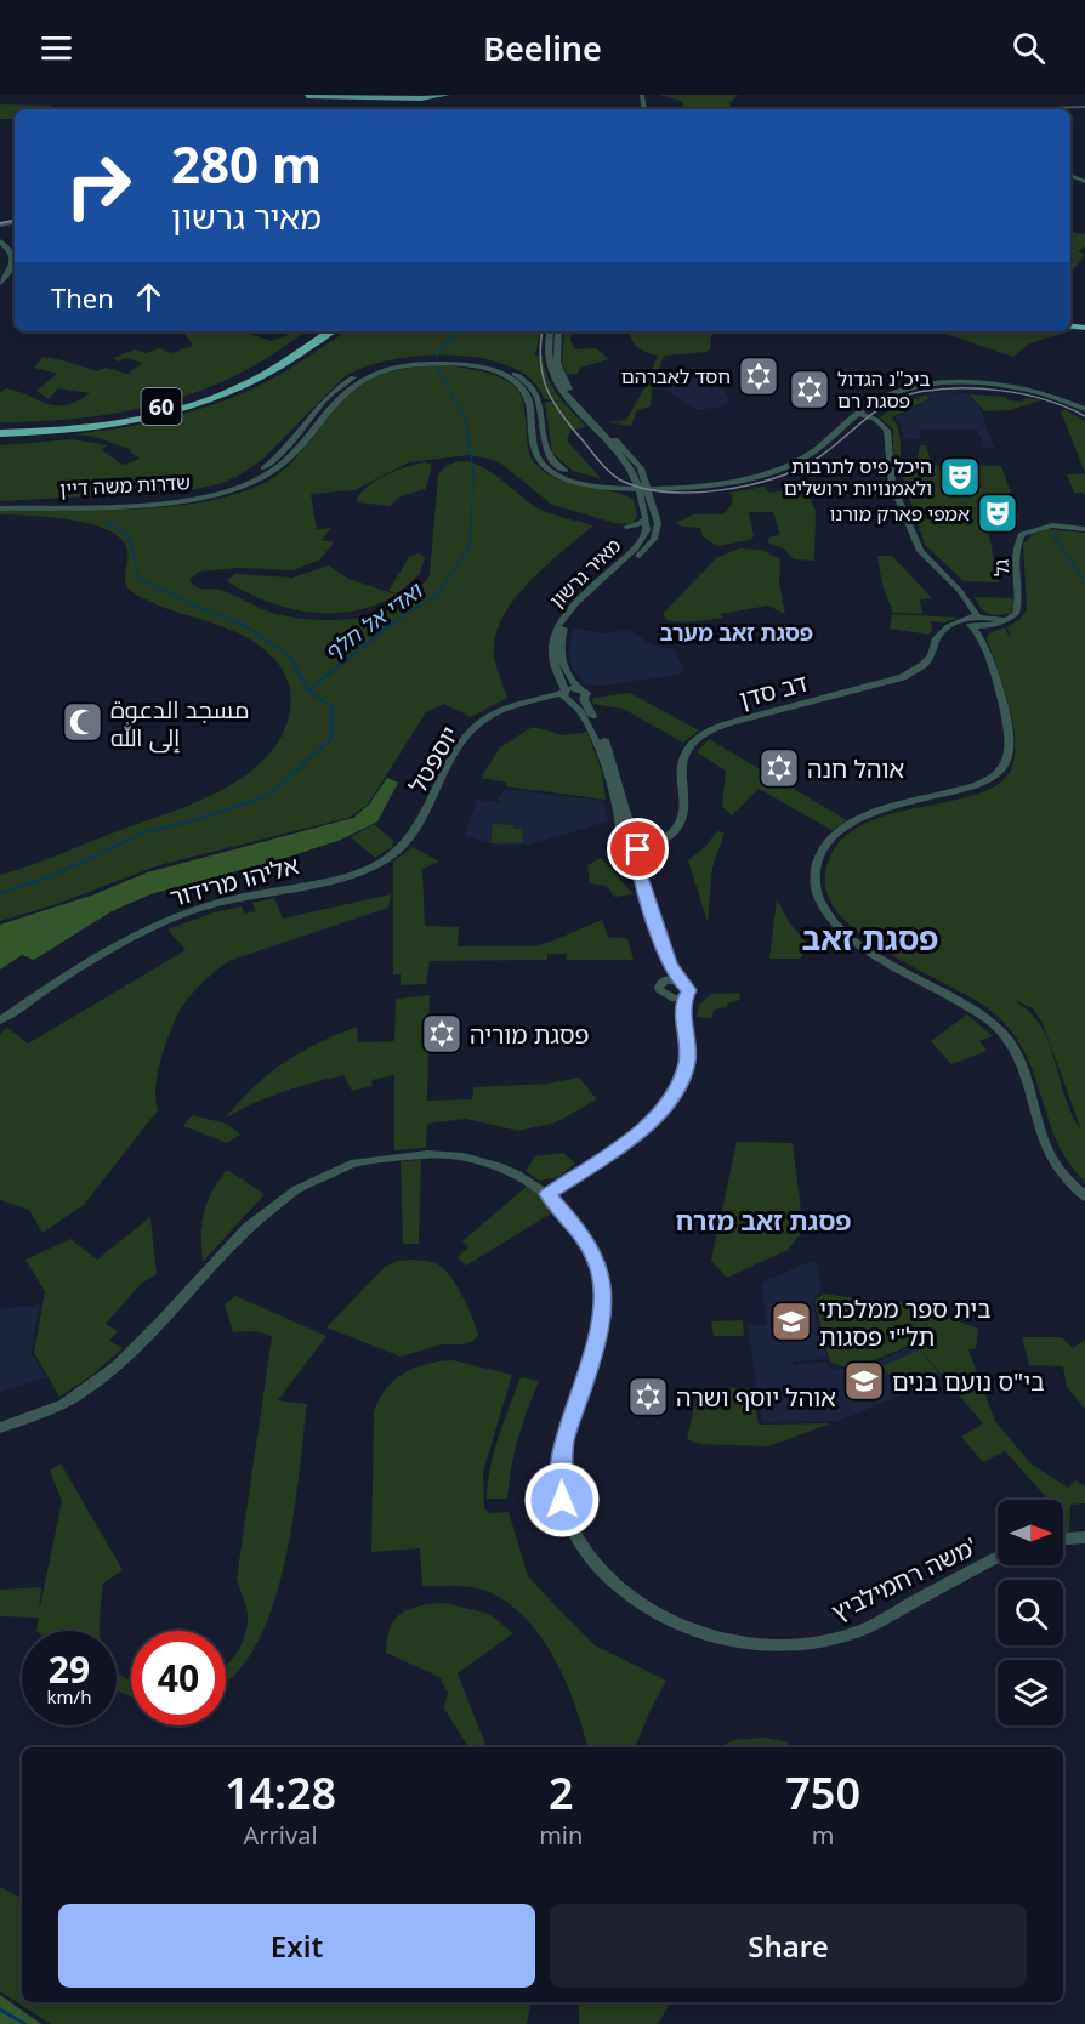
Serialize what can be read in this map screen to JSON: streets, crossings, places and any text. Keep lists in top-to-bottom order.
{
  "streets": {
    "highway": ["60"],
    "street": [
      "שדרות משה דיין",
      "גל",
      "מאיר גרשון",
      "דב סדן",
      "יוספטל",
      "אליהו מרידור",
      "משה רחמילביץ'"
    ]
  },
  "crossings": [
    ["גל", "דב סדן"],
    ["מאיר גרשון", "יוספטל"],
    ["יוספטל", "אליהו מרידור"]
  ],
  "districts": ["פסגת זאב מערב", "פסגת זאב", "פסגת זאב מזרח"],
  "water": ["ואדי אל חלף"],
  "places": {
    "synagogue": [
      "חסד לאברהם",
      "ביכ\"נ הגדול פסגת רם",
      "אוהל חנה",
      "פסגת מוריה",
      "אוהל יוסף ושרה"
    ],
    "theatre": ["היכל פיס לתרבות ולאמנויות ירושלים", "אמפי פארק מורנו"],
    "mosque": ["مسجد الدعوة إلى الله"],
    "school or university": ["בית ספר ממלכתי תל\"י פסגות", "בי\"ס נועם בנים"]
  },
  "north": "right",
  "page": {
    "header": "Beeline",
    "turn": ["280 m", "מאיר גרשון"],
    "then": "Then",
    "speed": "29 km/h",
    "limit": "40",
    "eta": [
      "14:28",
      "Arrival",
      "2",
      "min",
      "750",
      "m"
    ],
    "buttons": ["Exit", "Share"]
  }
}
